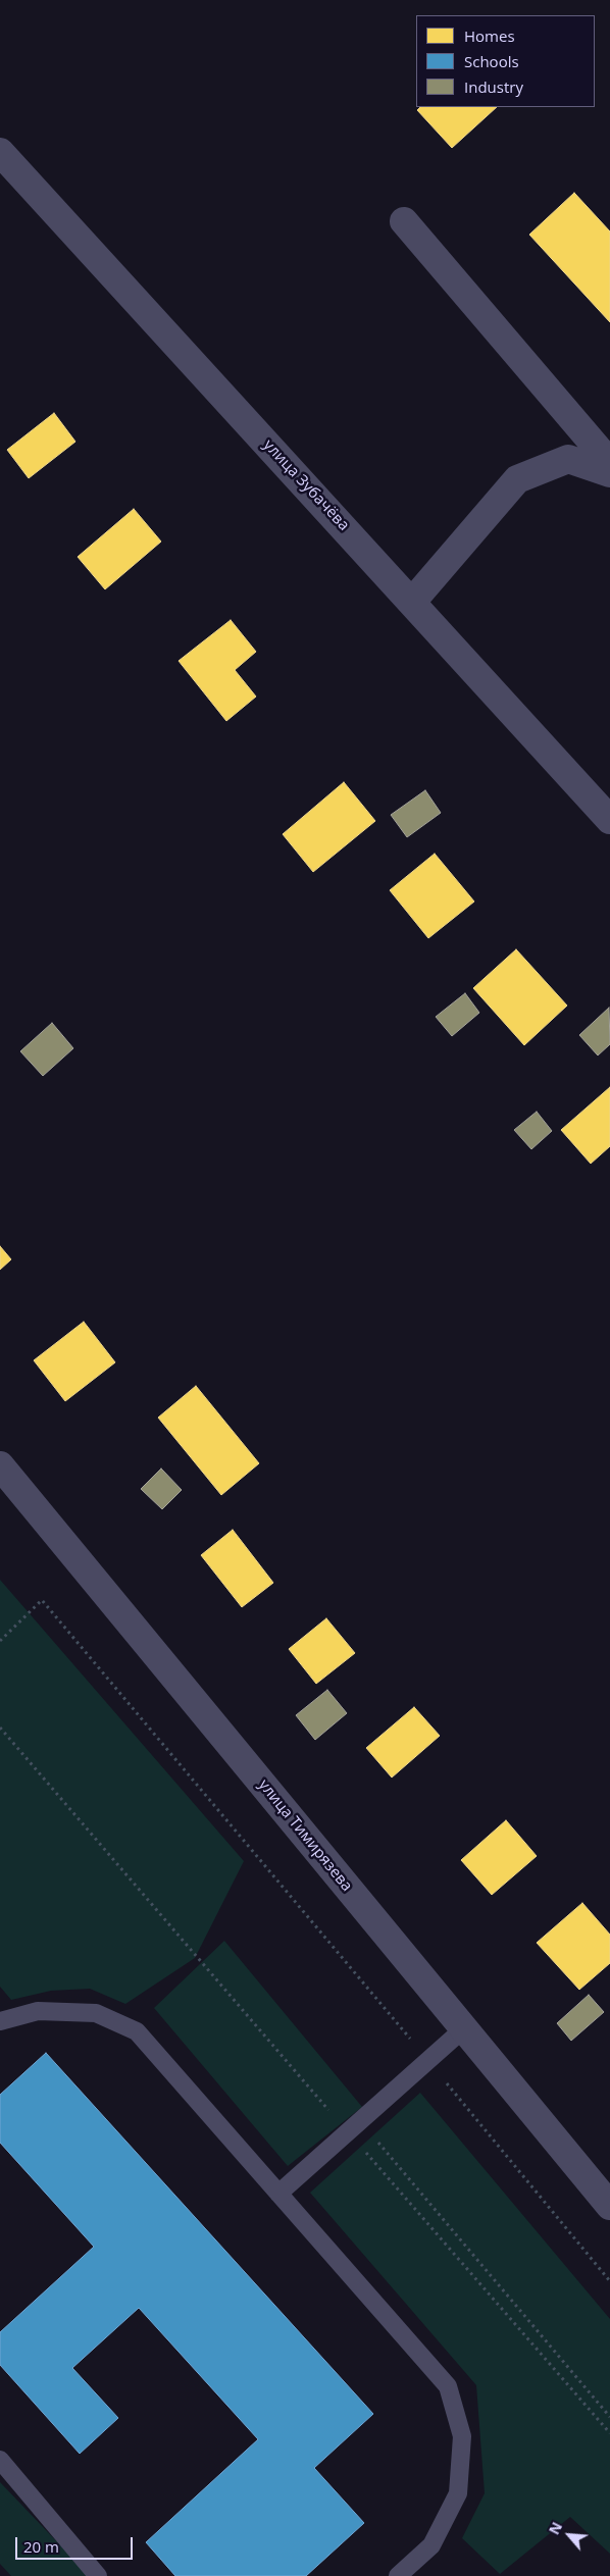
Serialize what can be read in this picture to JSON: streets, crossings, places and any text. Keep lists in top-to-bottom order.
{
  "streets": {
    "street": ["улица Зубачёва", "улица Тимирязева"]
  },
  "legend": ["Homes", "Schools", "Industry"],
  "scale_bar": "20 m",
  "north": "top left"
}
